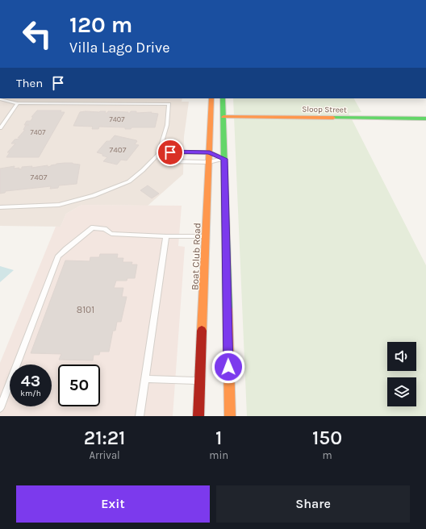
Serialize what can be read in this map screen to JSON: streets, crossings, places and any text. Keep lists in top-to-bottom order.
{
  "streets": {
    "main road": ["Sloop Street", "Boat Club Road"]
  },
  "house_numbers": [
    "7407",
    "7407",
    "7407",
    "7407",
    "8101"
  ],
  "page": {
    "turn": ["120 m", "Villa Lago Drive"],
    "then": "Then",
    "speed": "43 km/h",
    "limit": "50",
    "eta": [
      "21:21",
      "Arrival",
      "1",
      "min",
      "150",
      "m"
    ],
    "buttons": ["Exit", "Share"]
  }
}
